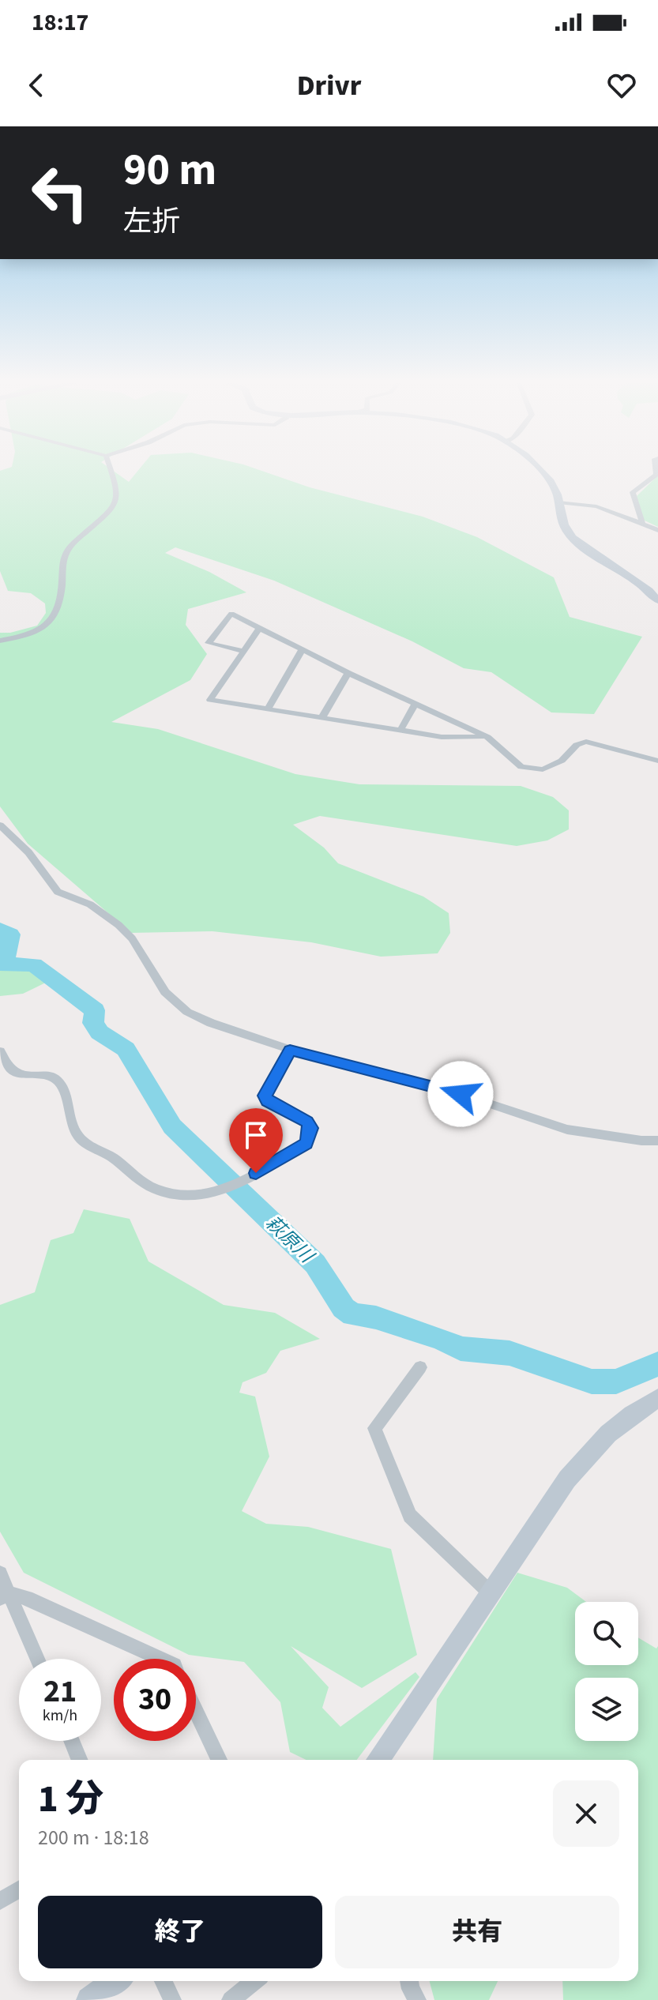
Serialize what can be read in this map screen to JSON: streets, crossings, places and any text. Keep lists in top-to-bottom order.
{
  "water": ["萩原川"],
  "page": {
    "status": "18:17",
    "header": "Drivr",
    "turn": ["90 m", "左折"],
    "speed": "21 km/h",
    "limit": "30",
    "heading": ["1 分", "200 m · 18:18"],
    "buttons": ["終了", "共有"]
  }
}
